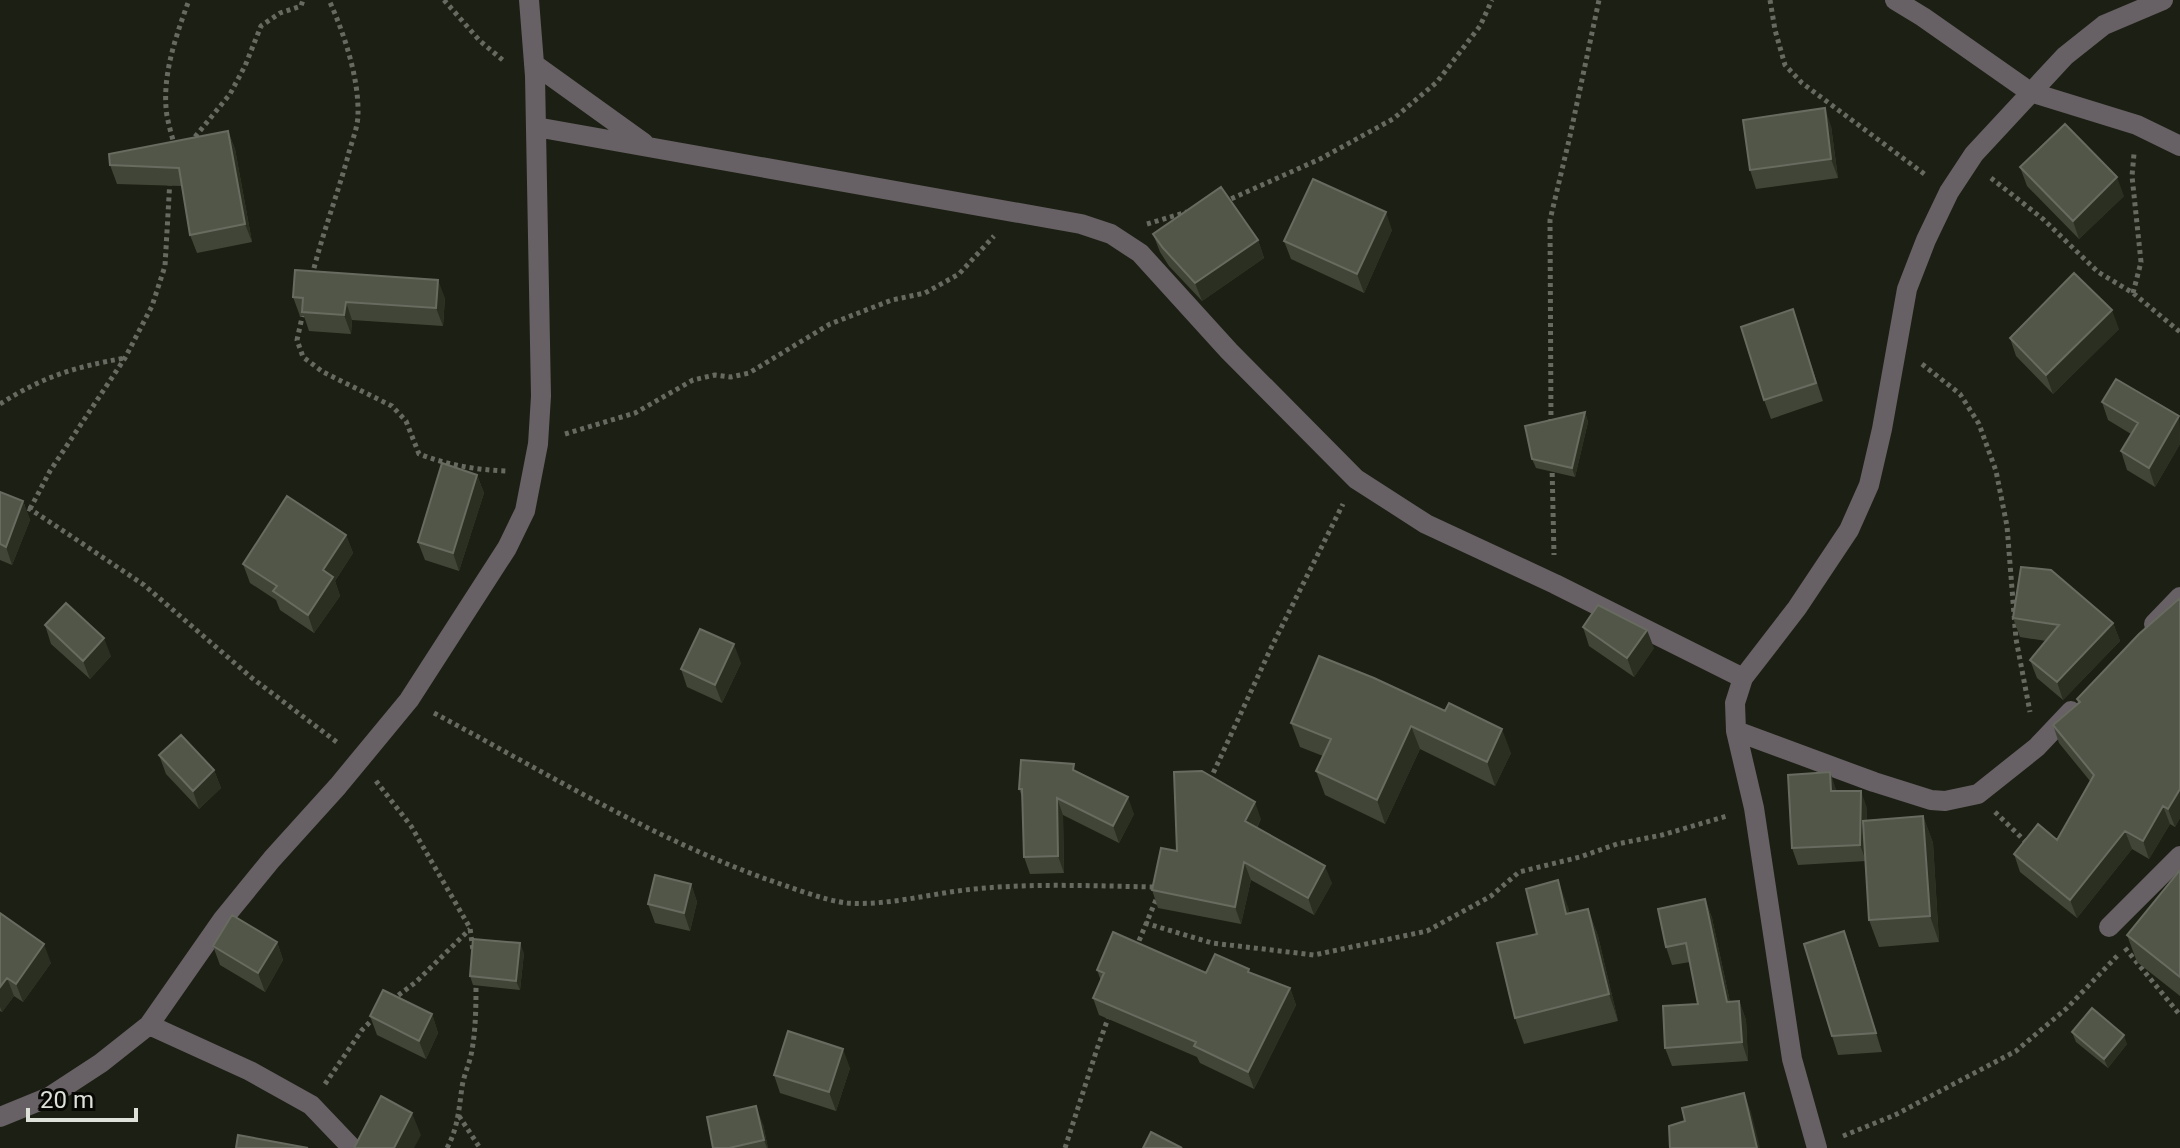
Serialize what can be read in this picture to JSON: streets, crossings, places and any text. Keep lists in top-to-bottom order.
{
  "scale_bar": "20 m"
}
